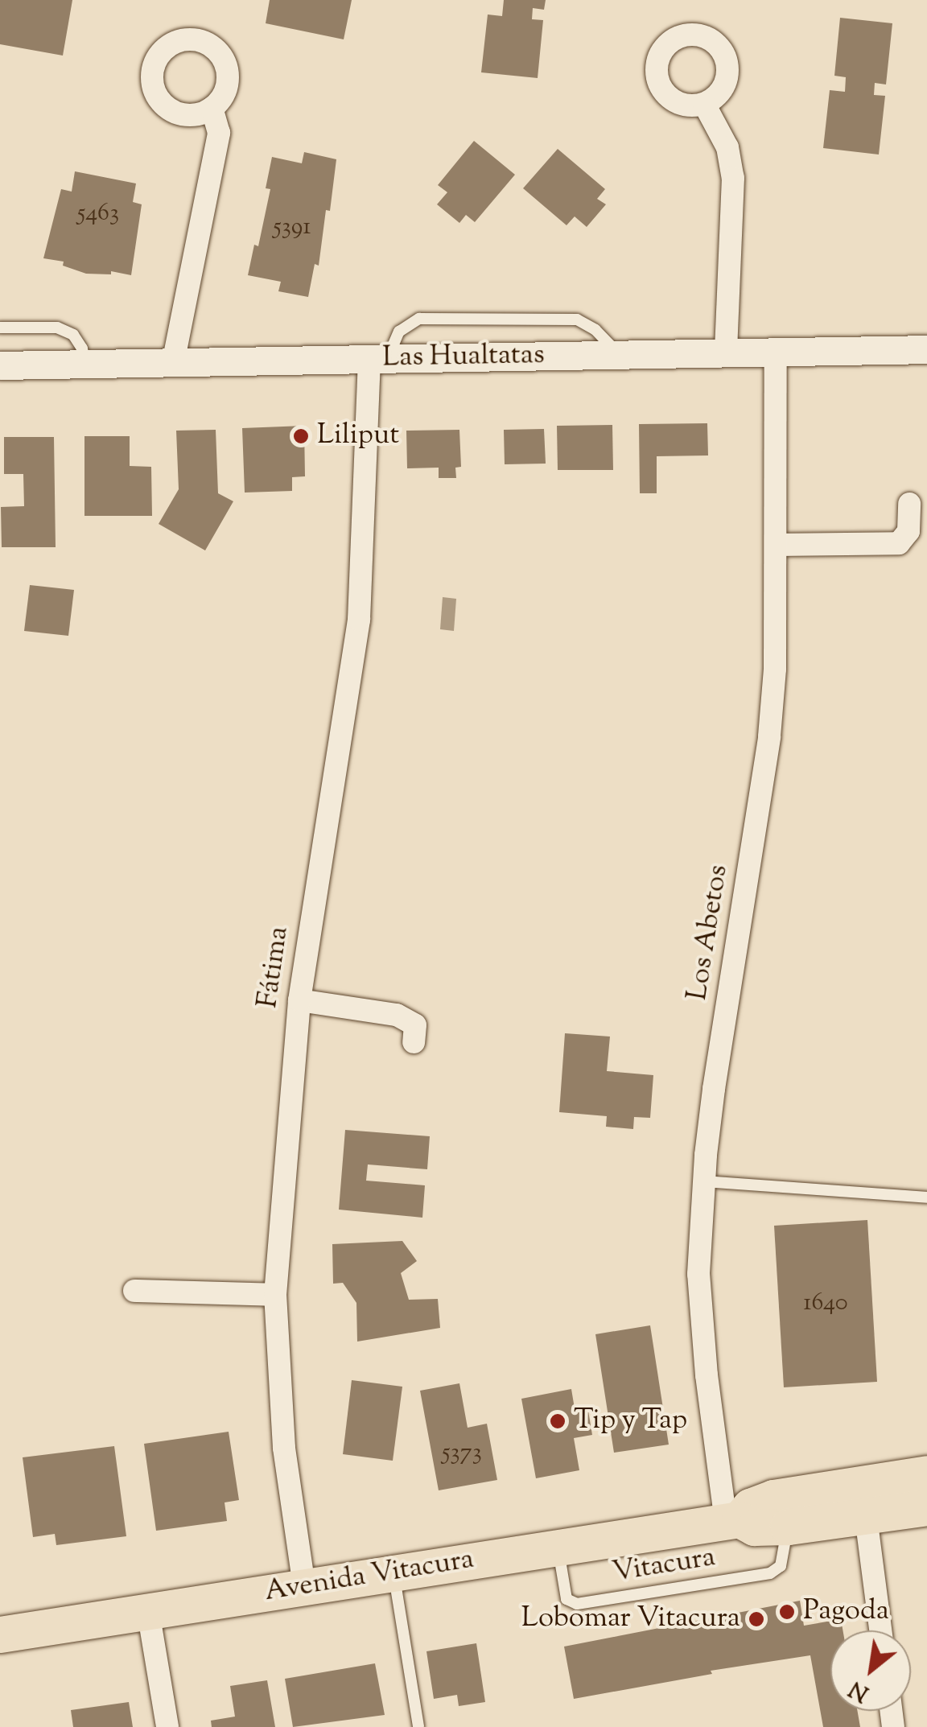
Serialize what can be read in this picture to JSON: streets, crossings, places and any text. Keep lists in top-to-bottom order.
{
  "streets": {
    "main road": ["Avenida Vitacura"],
    "street": ["Las Hualtatas", "Los Abetos", "Fátima"],
    "lane": ["Vitacura"]
  },
  "crossings": [
    ["Las Hualtatas", "Los Abetos"],
    ["Las Hualtatas", "Fátima"],
    ["Los Abetos", "Avenida Vitacura"],
    ["Fátima", "Avenida Vitacura"],
    ["Vitacura", "Avenida Vitacura"]
  ],
  "places": [
    "Liliput",
    "Tip y Tap",
    "Pagoda",
    "Lobomar Vitacura"
  ],
  "house_numbers": [
    "5463",
    "5391",
    "1640",
    "5373"
  ],
  "north": "bottom left"
}
